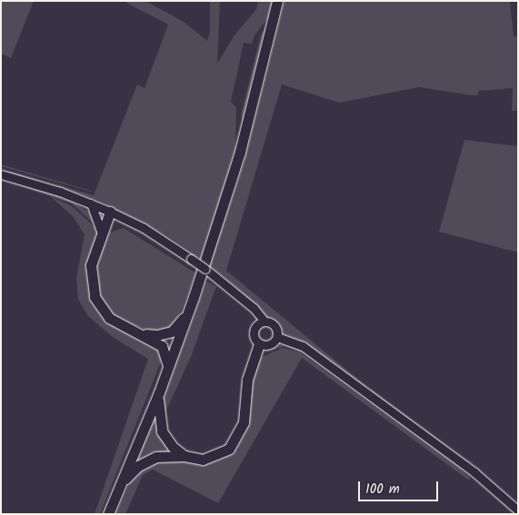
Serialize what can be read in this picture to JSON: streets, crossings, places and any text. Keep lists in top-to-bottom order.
{
  "scale_bar": "100 m"
}
